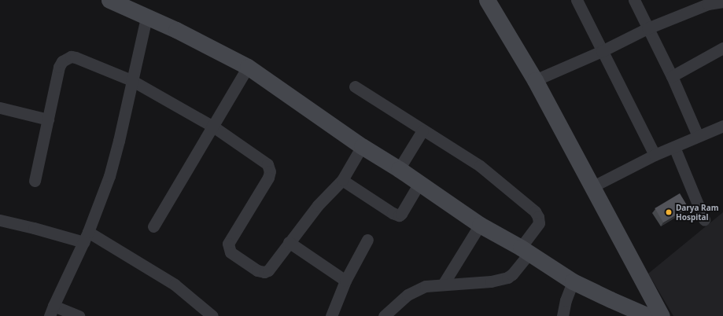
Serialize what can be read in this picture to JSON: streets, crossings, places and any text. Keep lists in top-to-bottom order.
{
  "places": ["Darya Ram Hospital"]
}
